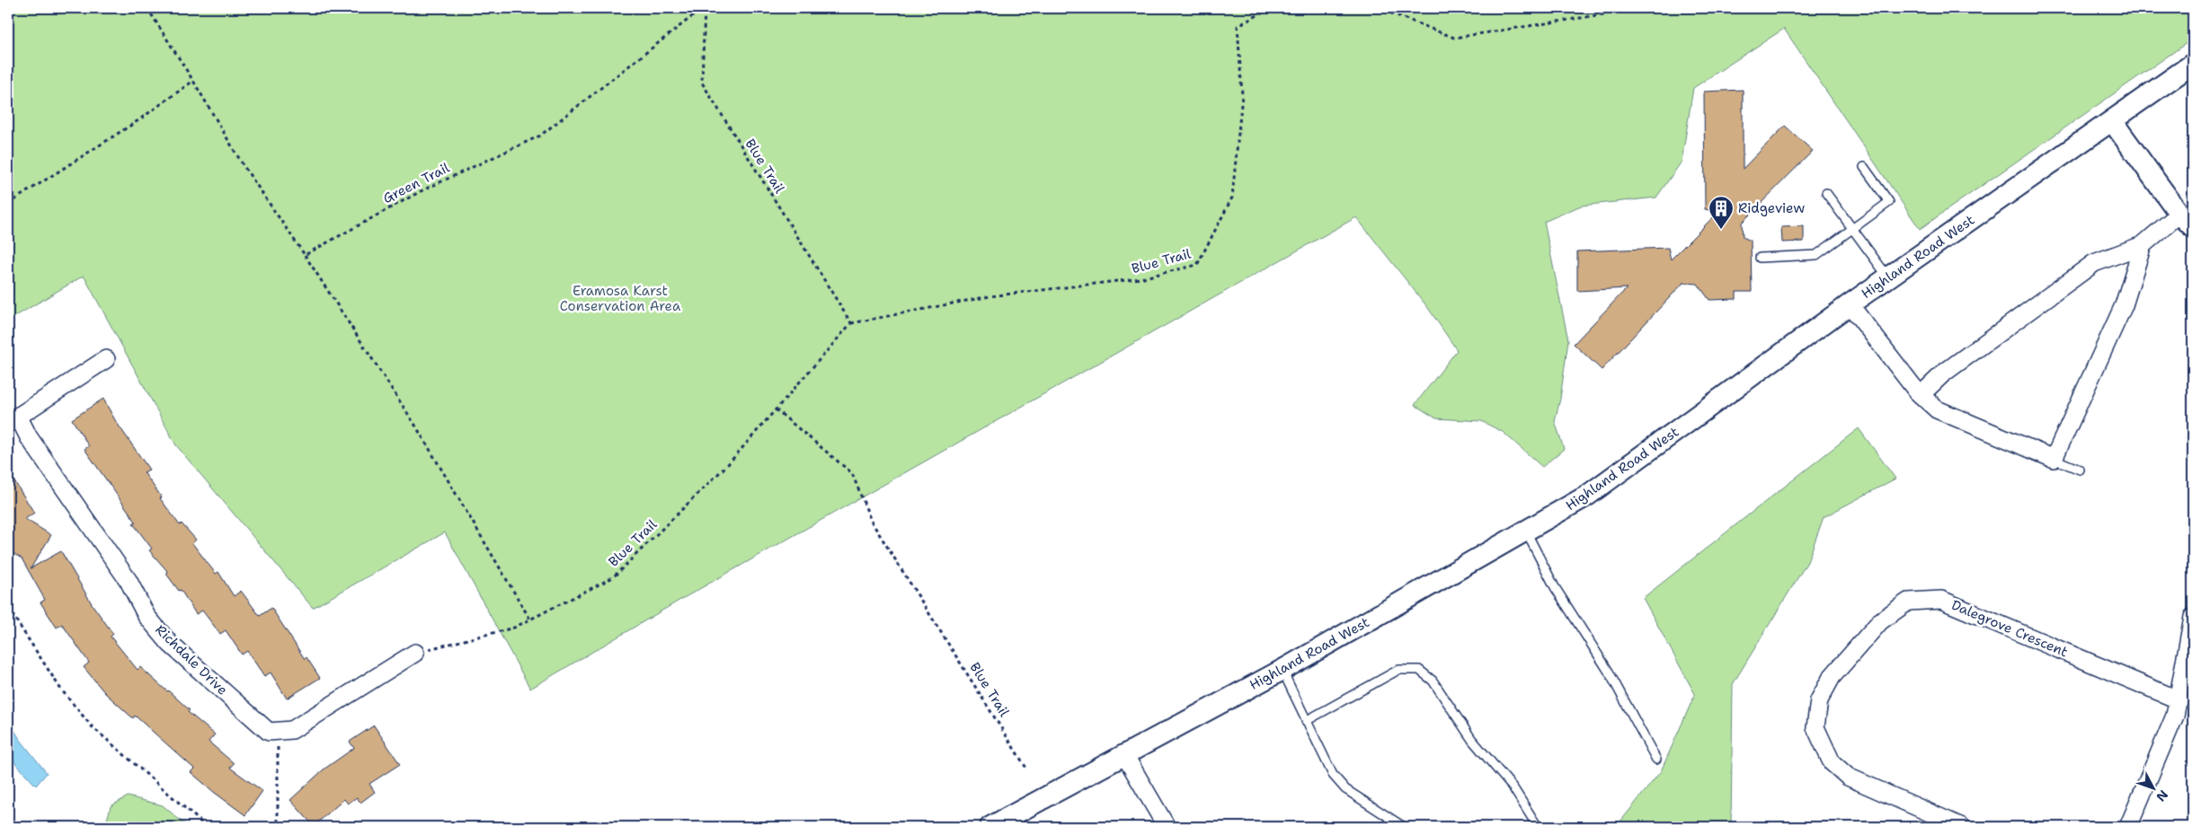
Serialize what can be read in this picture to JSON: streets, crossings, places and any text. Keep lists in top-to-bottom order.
{
  "streets": {
    "street": ["Highland Road West", "Dalegrove Crescent", "Richdale Drive"],
    "path": ["Blue Trail", "Green Trail"]
  },
  "crossings": [
    ["Blue Trail", "Green Trail"]
  ],
  "parks": ["Eramosa Karst Conservation Area"],
  "places": {
    "building": ["Ridgeview"]
  },
  "north": "bottom right"
}
